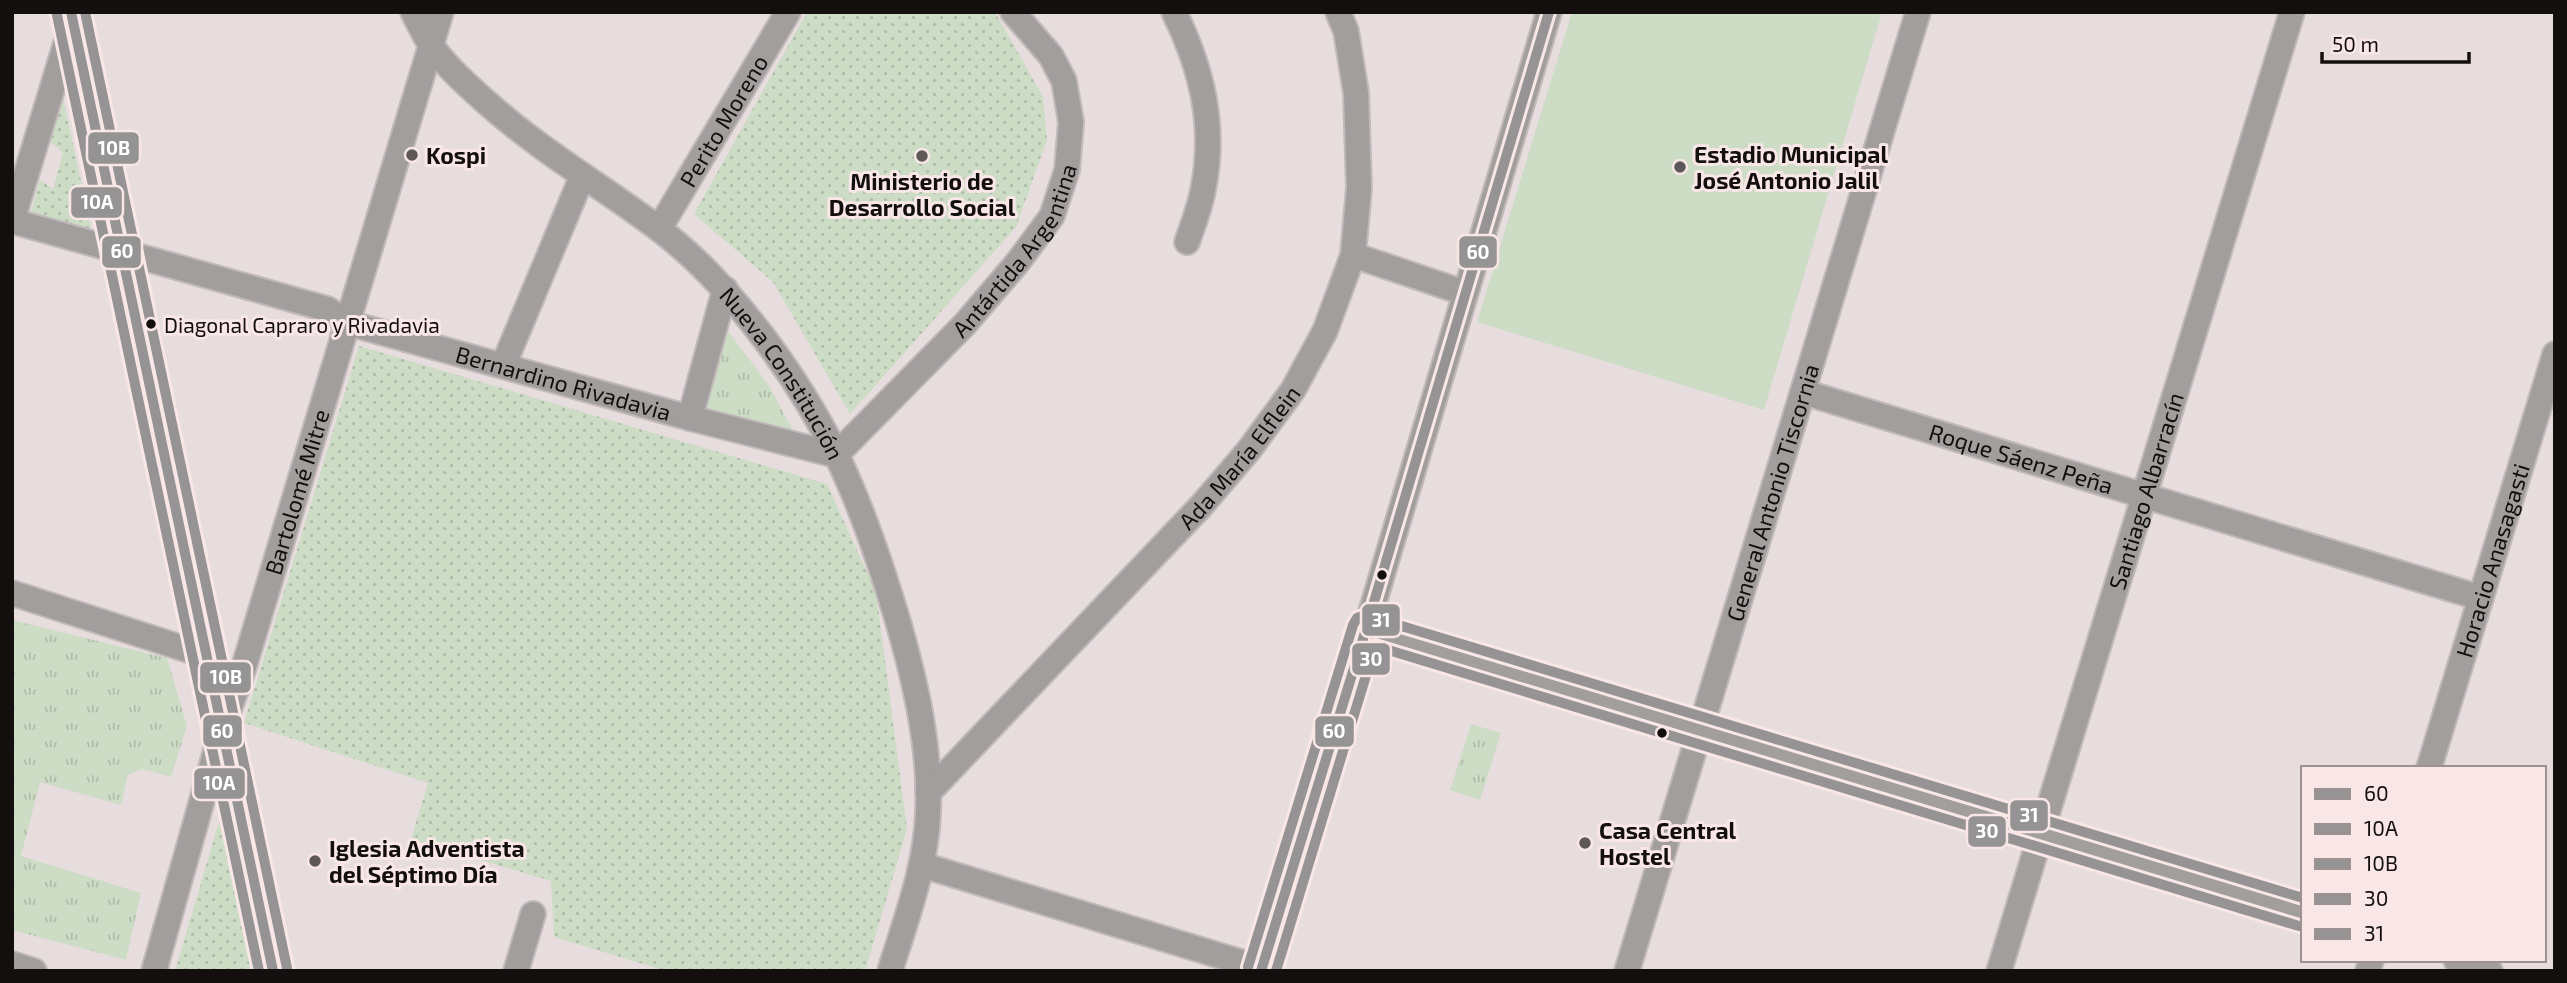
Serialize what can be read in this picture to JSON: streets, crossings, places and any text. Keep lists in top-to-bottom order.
{
  "streets": {
    "street": [
      "Perito Moreno",
      "Antártida Argentina",
      "Nueva Constitución",
      "Bernardino Rivadavia",
      "Ada María Elflein",
      "Roque Sáenz Peña",
      "Bartolomé Mitre",
      "Santiago Albarracín",
      "General Antonio Tiscornia",
      "Horacio Anasagasti"
    ]
  },
  "crossings": [
    ["Perito Moreno", "Nueva Constitución"],
    ["Antártida Argentina", "Nueva Constitución"],
    ["Antártida Argentina", "Bernardino Rivadavia"],
    ["Nueva Constitución", "Bernardino Rivadavia"],
    ["Nueva Constitución", "Ada María Elflein"],
    ["Nueva Constitución", "Bartolomé Mitre"],
    ["Bernardino Rivadavia", "Bartolomé Mitre"],
    ["Roque Sáenz Peña", "Santiago Albarracín"],
    ["Roque Sáenz Peña", "General Antonio Tiscornia"],
    ["Roque Sáenz Peña", "Horacio Anasagasti"]
  ],
  "places": [
    "Kospi",
    "Ministerio de Desarrollo Social",
    "Estadio Municipal José Antonio Jalil",
    "Diagonal Capraro y Rivadavia",
    "Casa Central Hostel",
    "Iglesia Adventista del Séptimo Día"
  ],
  "lines": [
    "transit line 60",
    "transit line 10B",
    "transit line 10A",
    "transit line 31",
    "transit line 30"
  ],
  "legend": [
    "60",
    "10A",
    "10B",
    "30",
    "31"
  ],
  "scale_bar": "50 m"
}
